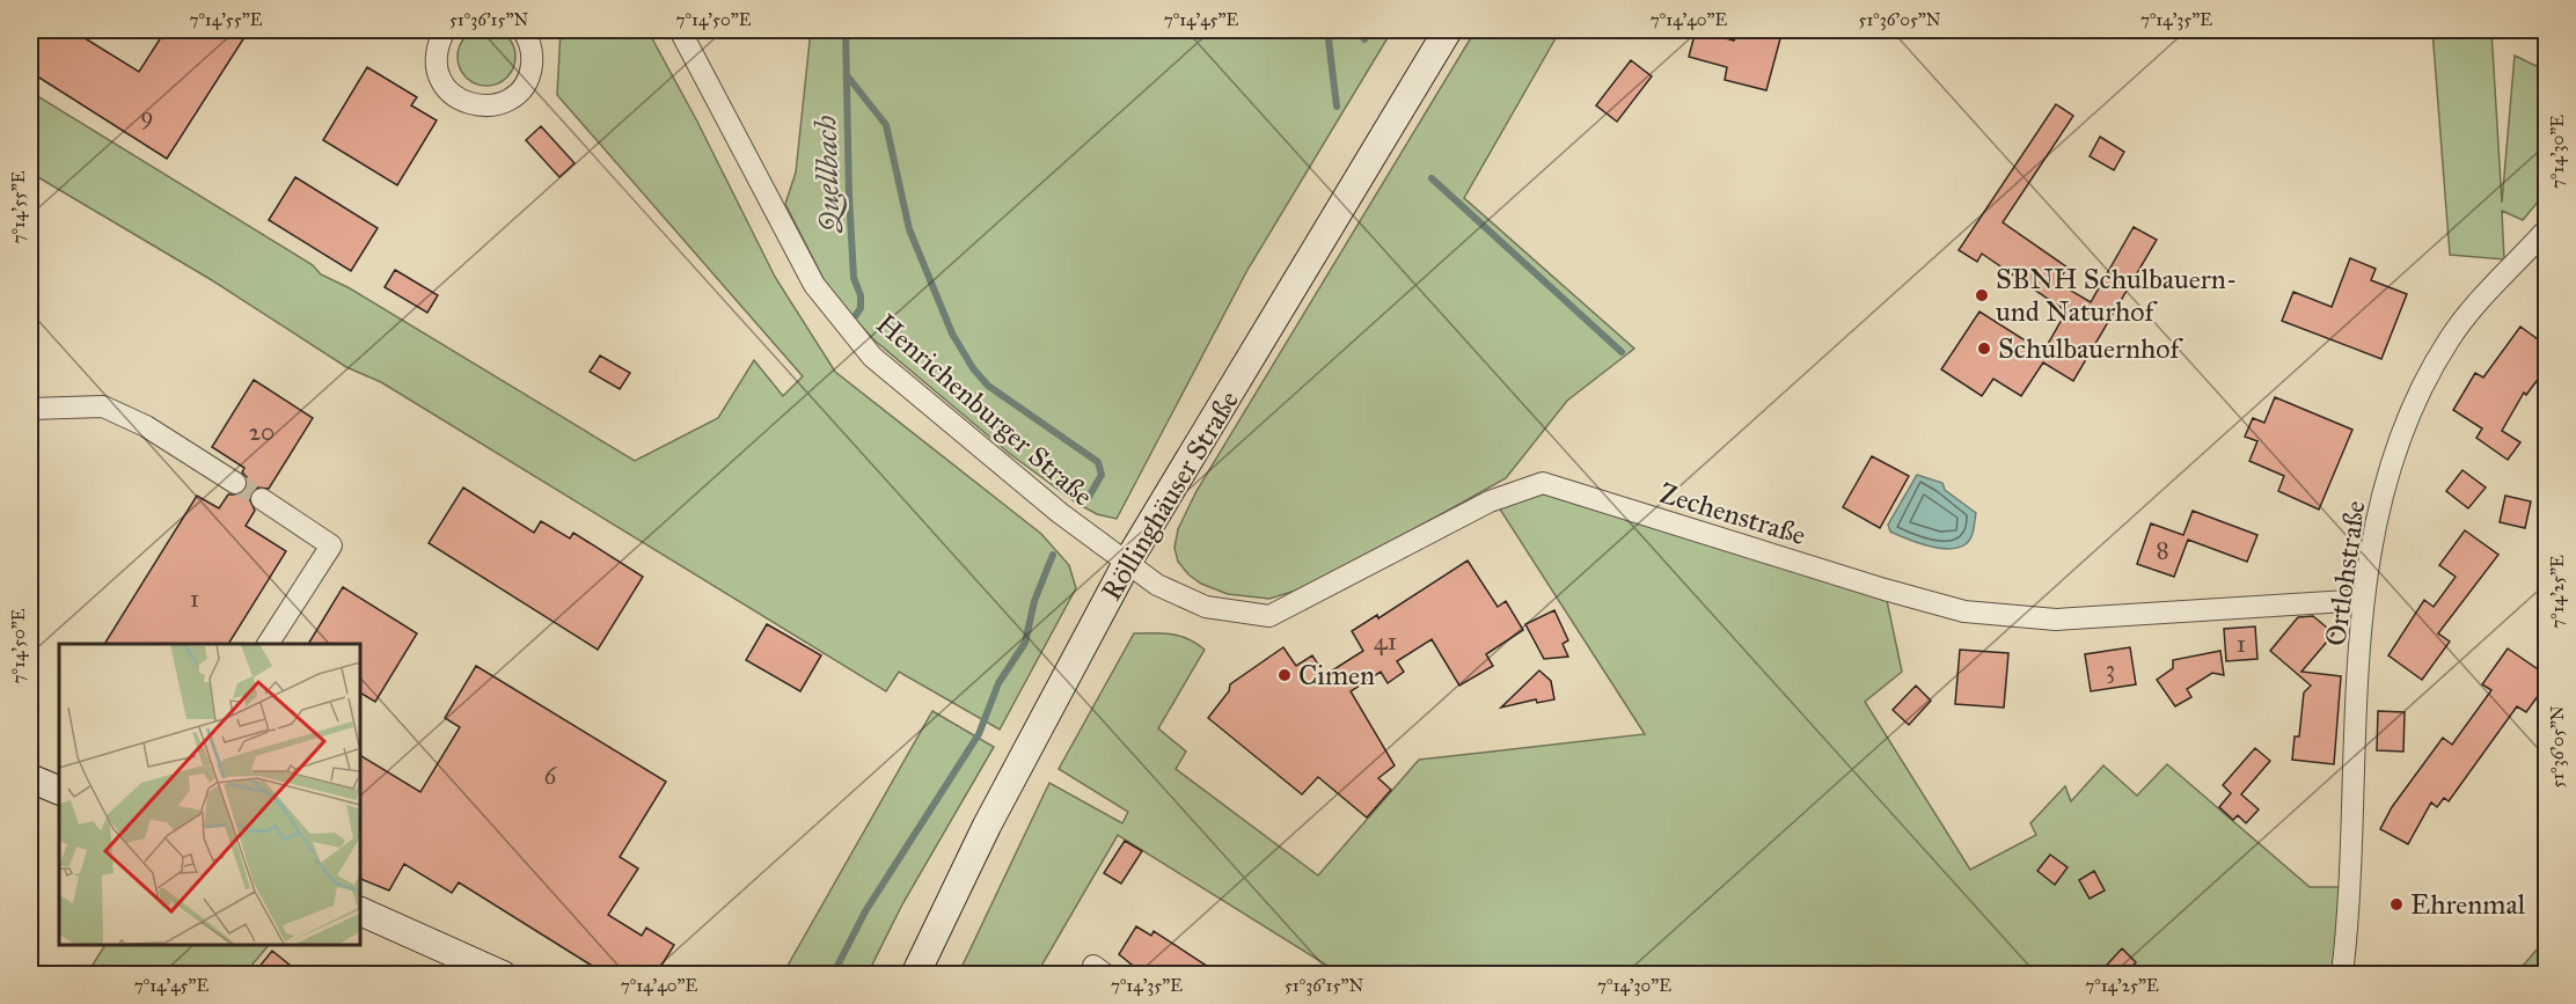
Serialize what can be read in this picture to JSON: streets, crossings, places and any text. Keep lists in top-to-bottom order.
{
  "streets": {
    "main road": ["Röllinghäuser Straße"],
    "street": ["Henrichenburger Straße", "Zechenstraße", "Ortlohstraße"]
  },
  "crossings": [
    ["Henrichenburger Straße", "Röllinghäuser Straße"],
    ["Henrichenburger Straße", "Zechenstraße"],
    ["Röllinghäuser Straße", "Zechenstraße"],
    ["Zechenstraße", "Ortlohstraße"]
  ],
  "water": ["Quellbach"],
  "places": [
    "SBNH Schulbauern- und Naturhof",
    "Schulbauernhof",
    "Cimen",
    "Ehrenmal"
  ],
  "house_numbers": [
    "9",
    "20",
    "8",
    "1",
    "41",
    "1",
    "3",
    "6"
  ],
  "coordinates": [
    "7°14'55\"E",
    "51°36'15\"N",
    "7°14'50\"E",
    "7°14'45\"E",
    "7°14'40\"E",
    "51°36'05\"N",
    "7°14'35\"E",
    "7°14'30\"E",
    "7°14'25\"E"
  ]
}
